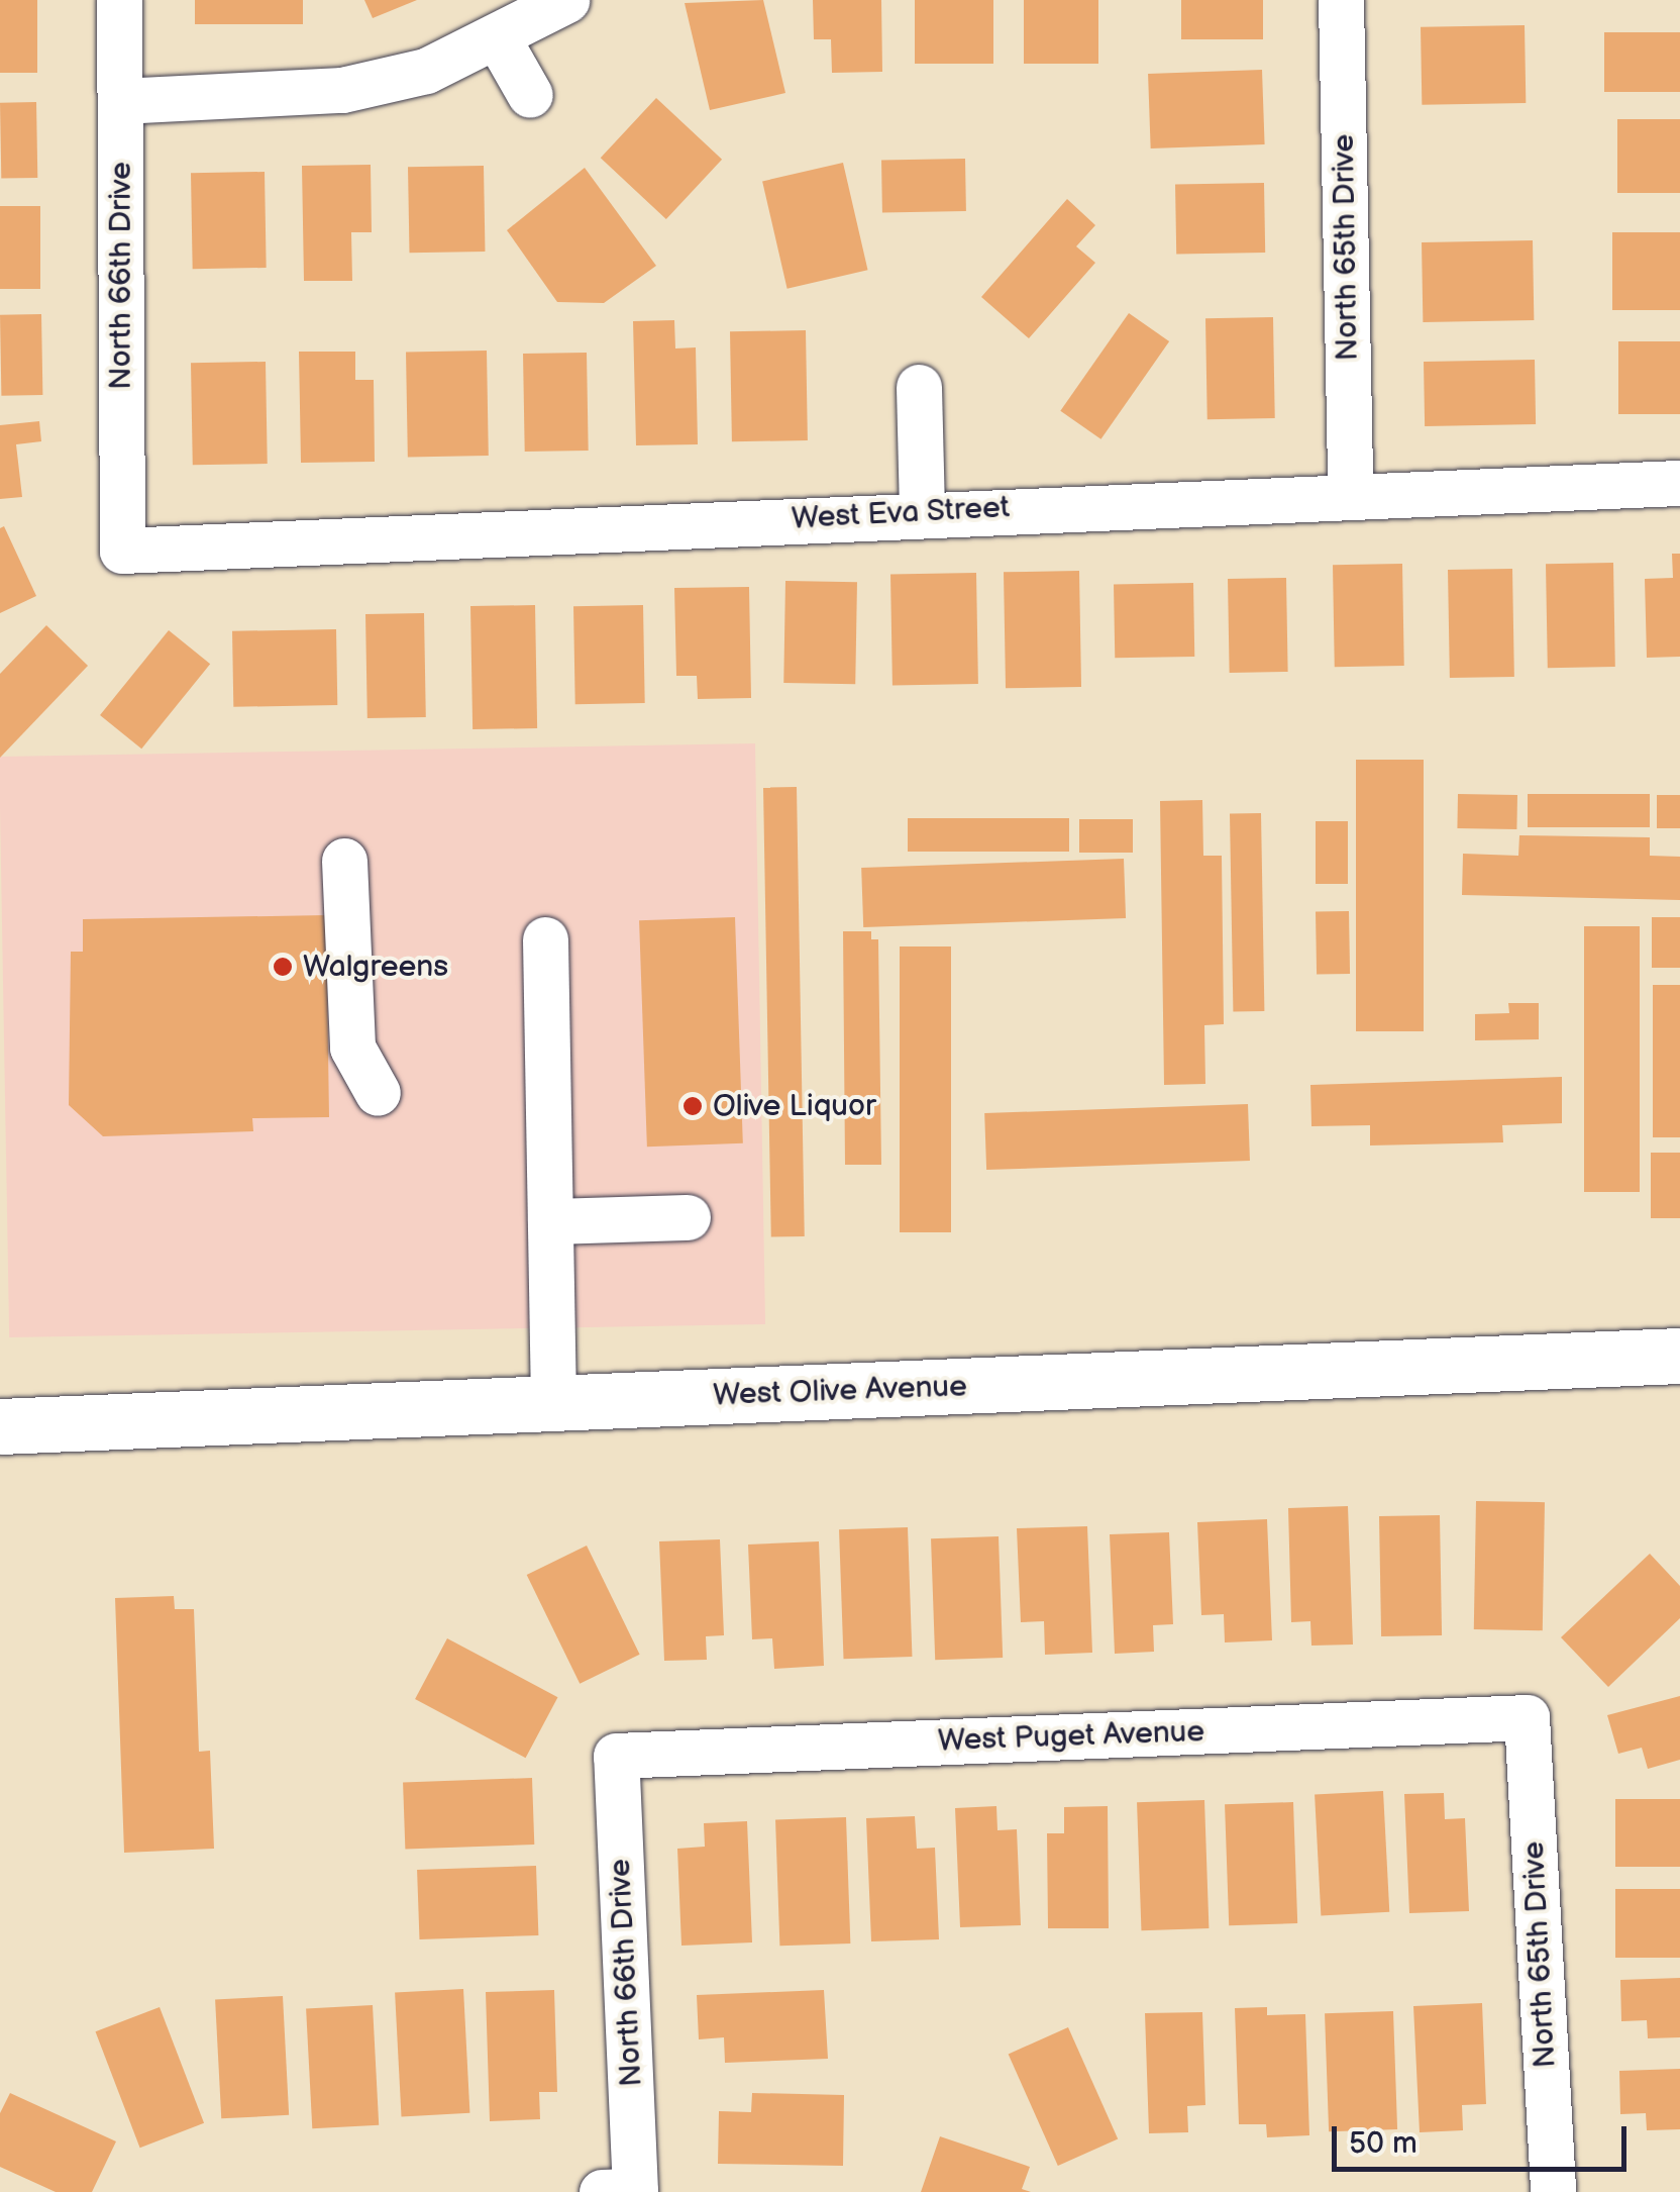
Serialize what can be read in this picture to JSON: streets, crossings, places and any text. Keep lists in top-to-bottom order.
{
  "streets": {
    "main road": ["West Olive Avenue"],
    "street": [
      "North 65th Drive",
      "North 66th Drive",
      "West Eva Street",
      "West Puget Avenue"
    ]
  },
  "crossings": [
    ["North 65th Drive", "West Eva Street"],
    ["North 65th Drive", "West Puget Avenue"],
    ["North 66th Drive", "West Eva Street"],
    ["North 66th Drive", "West Puget Avenue"]
  ],
  "places": ["Walgreens", "Olive Liquor"],
  "scale_bar": "50 m"
}
